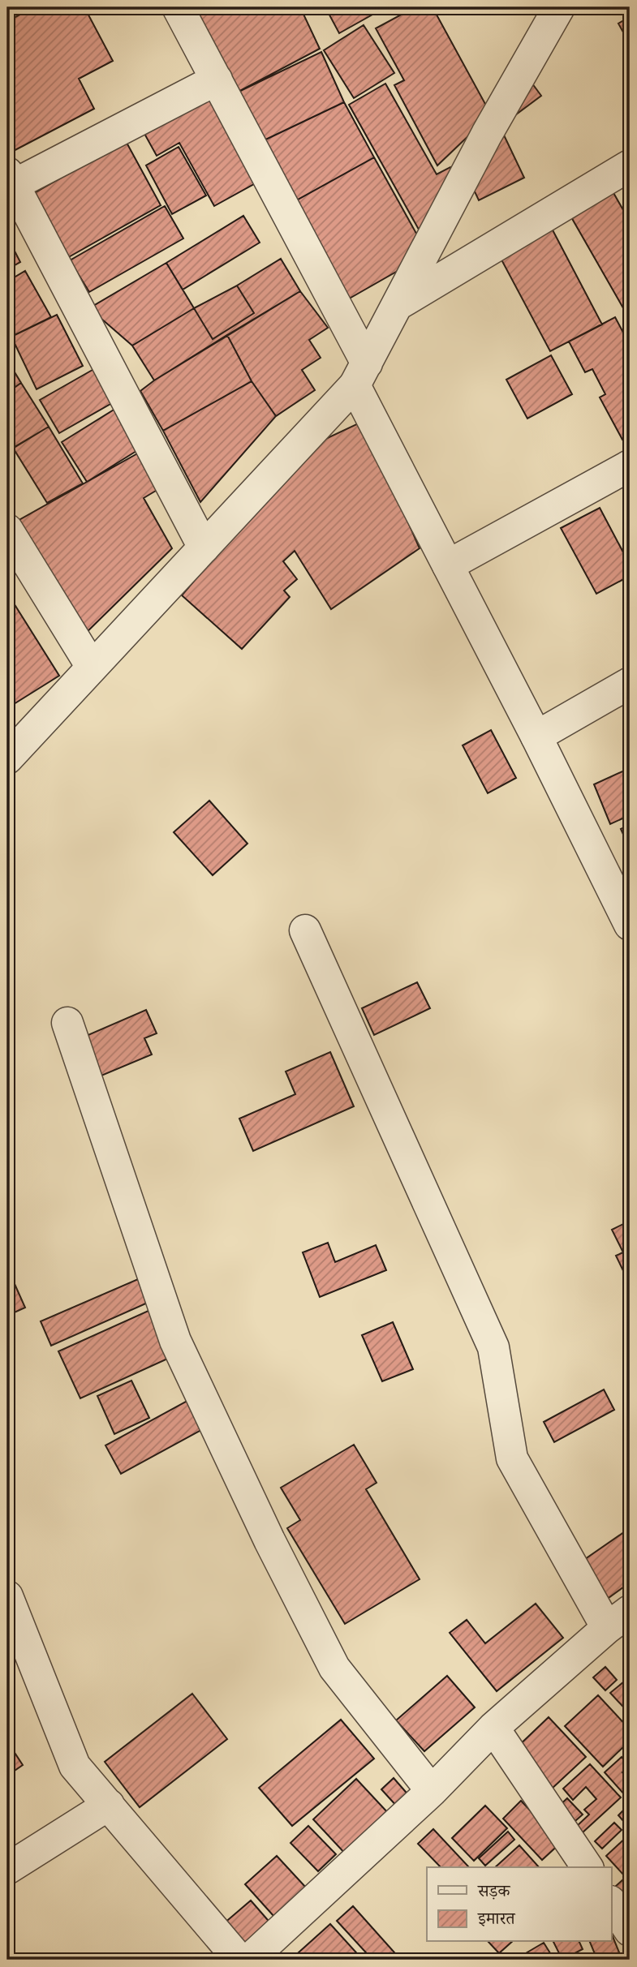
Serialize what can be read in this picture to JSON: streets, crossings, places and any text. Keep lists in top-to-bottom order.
{
  "legend": ["सड़क", "इमारत"]
}
